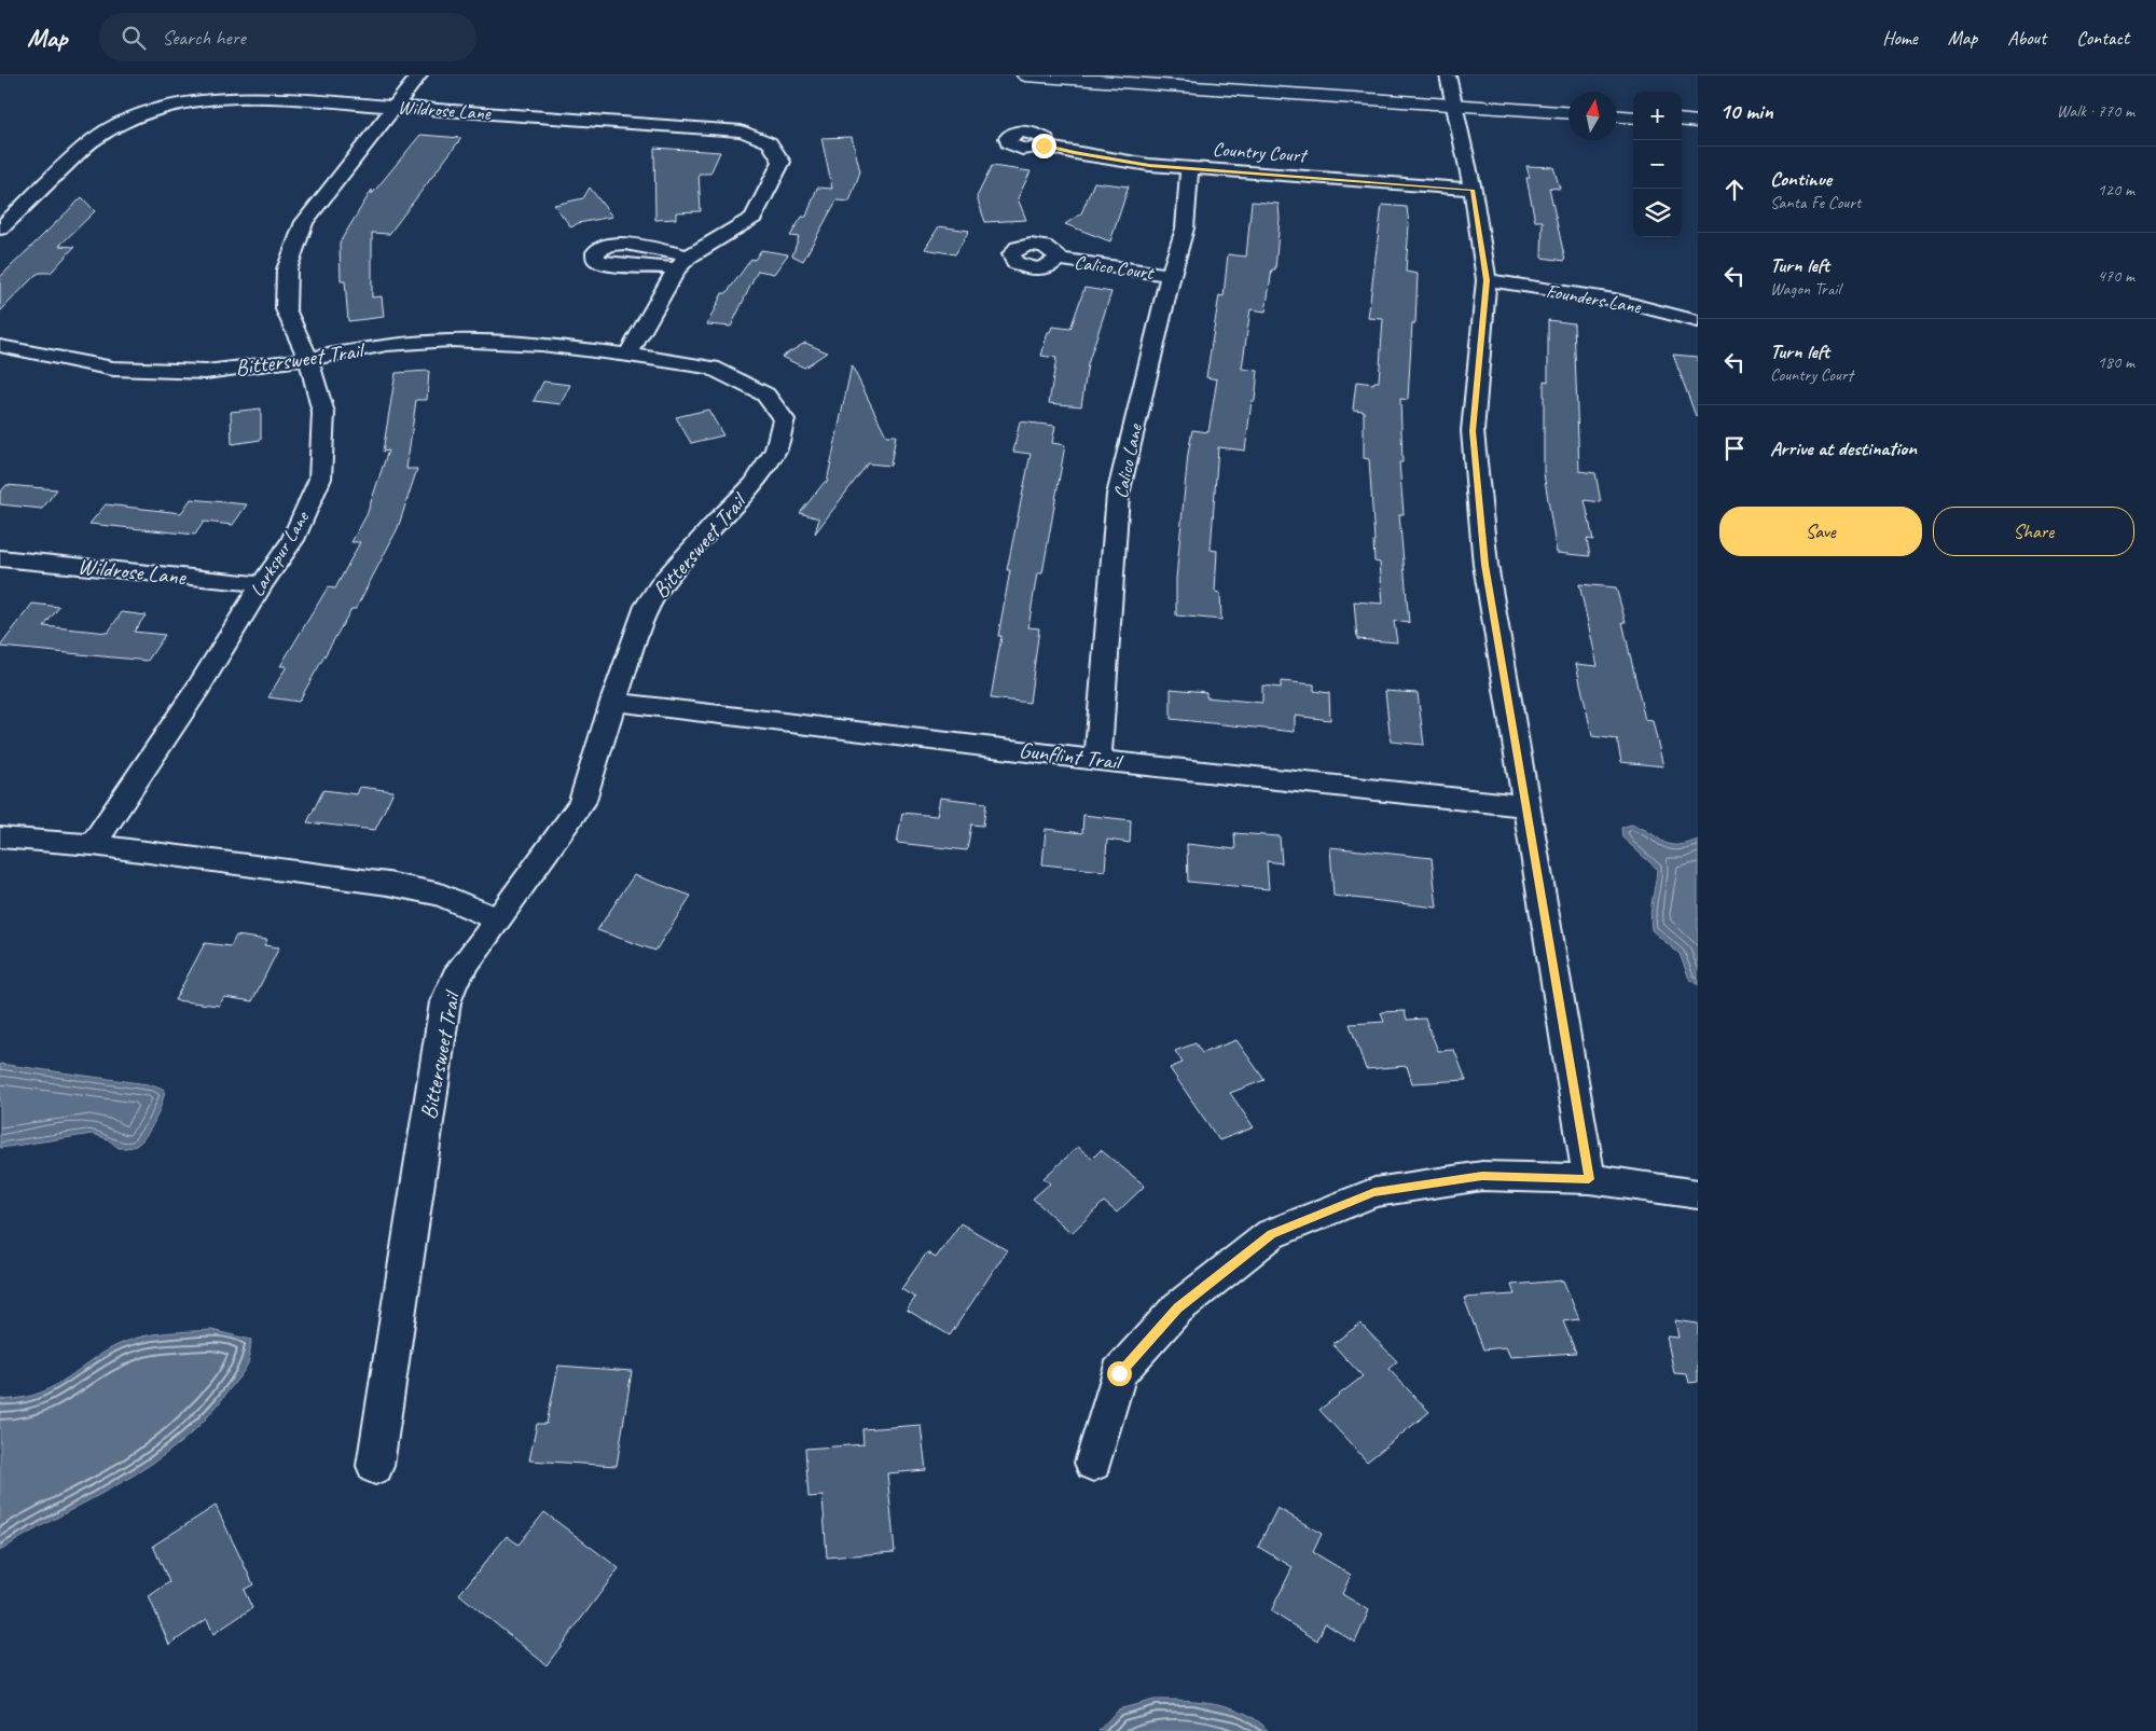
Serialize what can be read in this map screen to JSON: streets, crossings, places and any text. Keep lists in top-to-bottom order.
{
  "streets": {
    "street": [
      "Wildrose Lane",
      "Country Court",
      "Calico Court",
      "Founders Lane",
      "Bittersweet Trail",
      "Calico Lane",
      "Larkspur Lane",
      "Gunflint Trail"
    ]
  },
  "crossings": [
    ["Wildrose Lane", "Bittersweet Trail"],
    ["Wildrose Lane", "Larkspur Lane"],
    ["Country Court", "Calico Lane"],
    ["Calico Court", "Calico Lane"],
    ["Bittersweet Trail", "Larkspur Lane"],
    ["Bittersweet Trail", "Gunflint Trail"],
    ["Calico Lane", "Gunflint Trail"]
  ],
  "north": "top",
  "page": {
    "header": "Map",
    "search": "Search here",
    "nav": [
      "Home",
      "Map",
      "About",
      "Contact"
    ],
    "heading": ["10 min", "Walk · 770 m"],
    "map_buttons": ["+", "−"],
    "list": [
      ["Continue", "Santa Fe Court", "120 m"],
      ["Turn left", "Wagon Trail", "470 m"],
      ["Turn left", "Country Court", "180 m"],
      "Arrive at destination"
    ],
    "buttons": ["Save", "Share"]
  }
}
